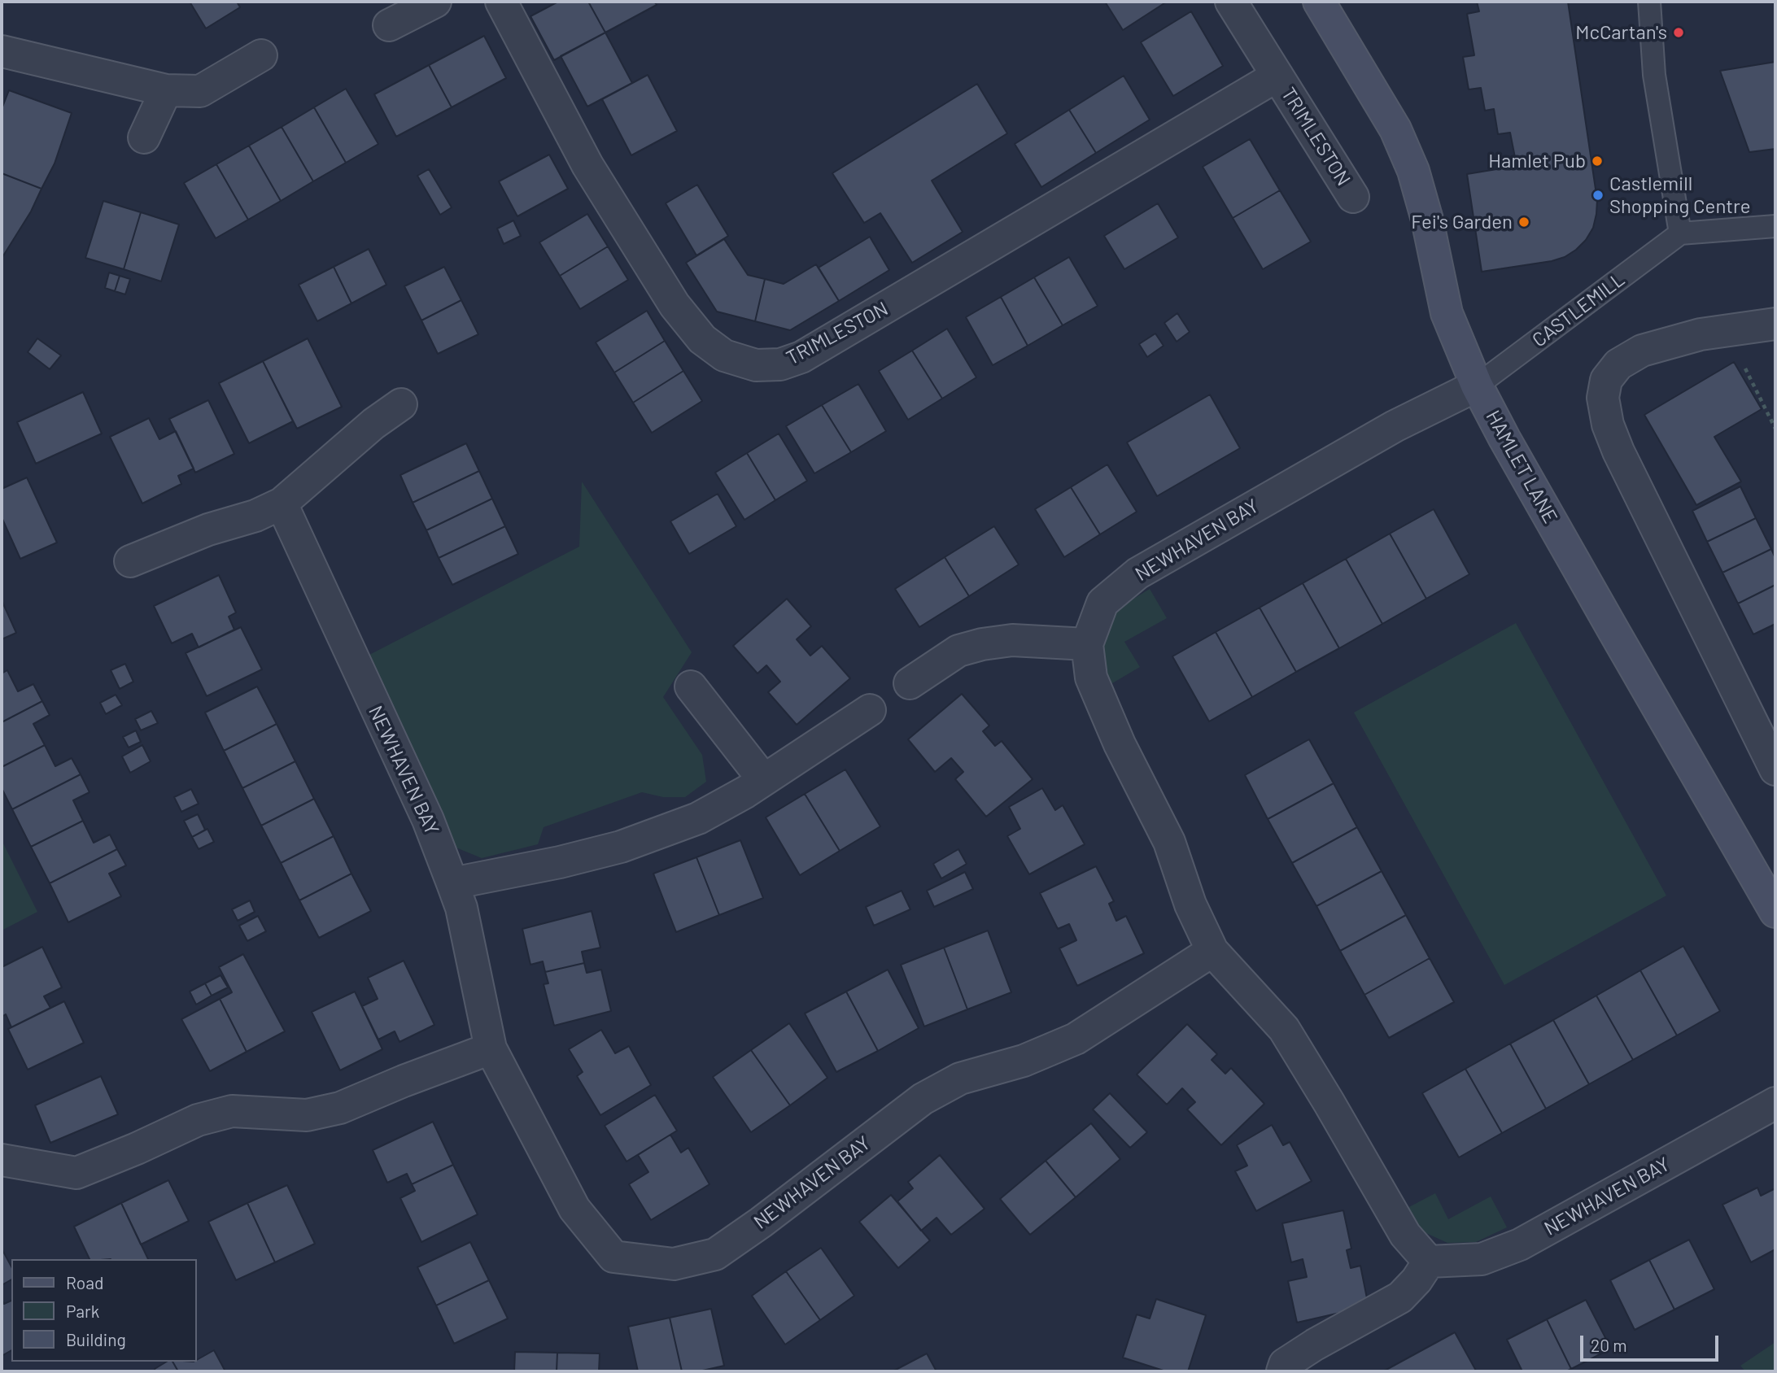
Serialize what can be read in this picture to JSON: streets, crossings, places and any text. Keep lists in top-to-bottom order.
{
  "streets": {
    "street": ["TRIMLESTON", "HAMLET LANE", "NEWHAVEN BAY"],
    "lane": ["CASTLEMILL"]
  },
  "crossings": [
    ["CASTLEMILL", "HAMLET LANE"],
    ["CASTLEMILL", "NEWHAVEN BAY"],
    ["HAMLET LANE", "NEWHAVEN BAY"]
  ],
  "places": [
    "McCartan's",
    "Hamlet Pub",
    "Castlemill Shopping Centre",
    "Fei's Garden"
  ],
  "legend": ["Road", "Park", "Building"],
  "scale_bar": "20 m"
}
